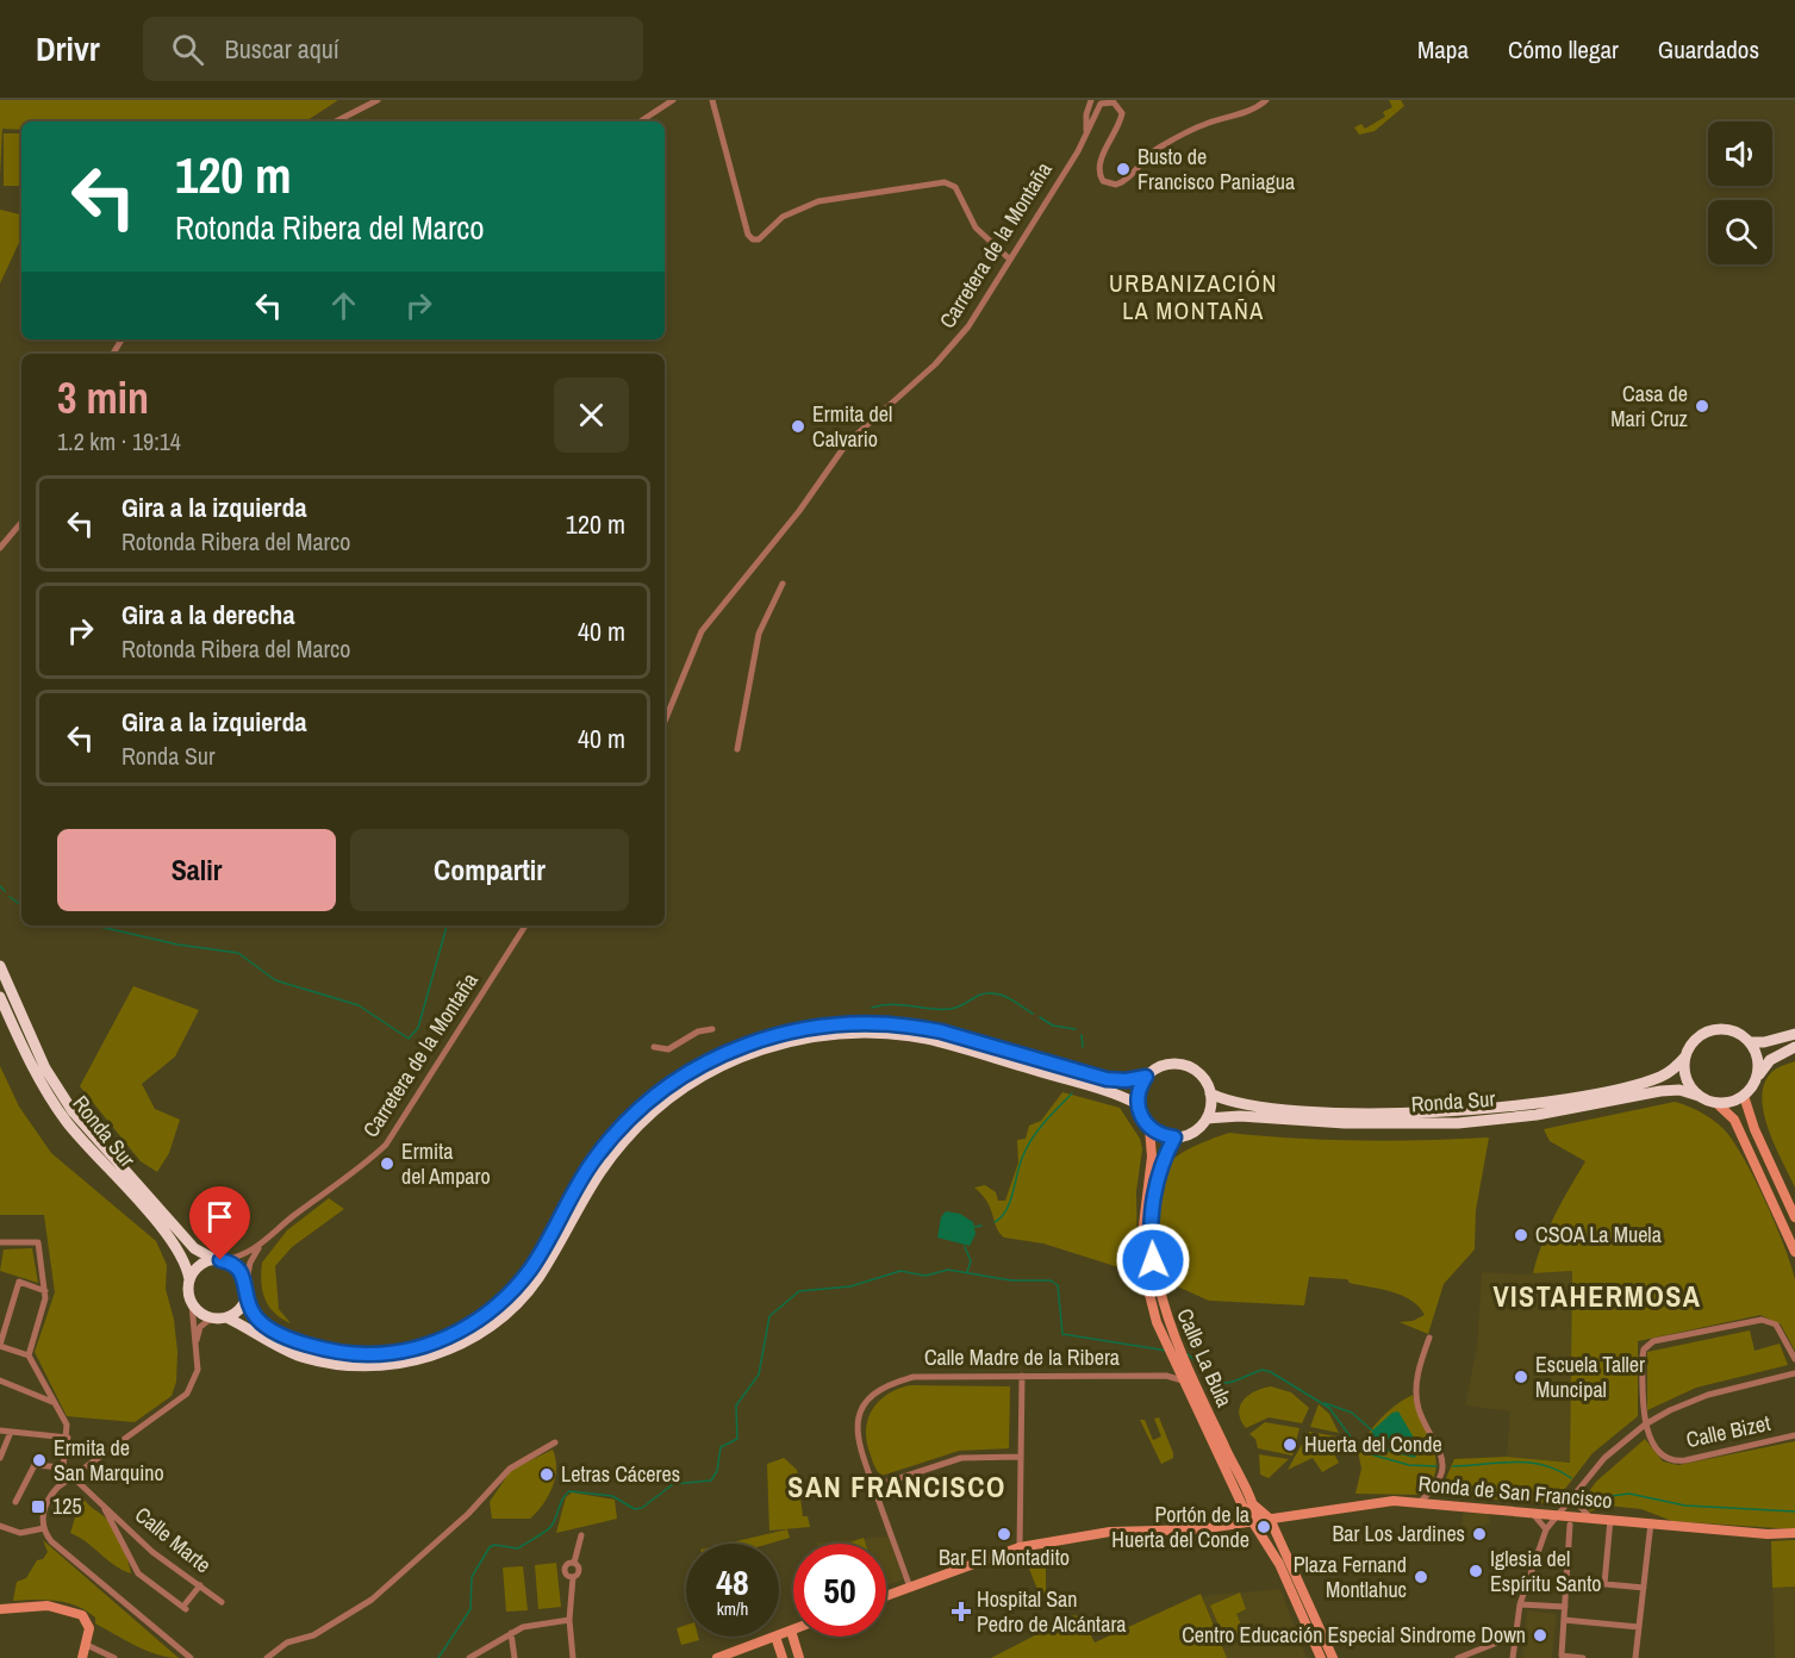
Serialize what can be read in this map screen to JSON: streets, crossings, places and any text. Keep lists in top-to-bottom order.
{
  "streets": {
    "highway": ["Ronda Sur"],
    "main road": ["Calle La Bula", "Ronda de San Francisco"],
    "street": [
      "Carretera de la Montaña",
      "Calle Madre de la Ribera",
      "Calle Bizet",
      "Calle Marte"
    ]
  },
  "crossings": [
    ["Carretera de la Montaña", "Ronda Sur"],
    ["Ronda Sur", "Calle La Bula"],
    ["Calle Madre de la Ribera", "Calle La Bula"],
    ["Calle Madre de la Ribera", "Ronda de San Francisco"],
    ["Calle La Bula", "Ronda de San Francisco"]
  ],
  "districts": ["URBANIZACIÓN LA MONTAÑA", "VISTAHERMOSA", "SAN FRANCISCO"],
  "places": {
    "other": [
      "Busto de Francisco Paniagua",
      "Casa de Mari Cruz",
      "Ermita del Calvario",
      "Ermita del Amparo",
      "CSOA La Muela",
      "Escuela Taller Muncipal",
      "Huerta del Conde",
      "Ermita de San Marquino",
      "Letras Cáceres",
      "Portón de la Huerta del Conde",
      "Bar El Montadito",
      "Bar Los Jardines",
      "Iglesia del Espíritu Santo",
      "Plaza Fernand Montlahuc",
      "Centro Educación Especial Sindrome Down"
    ],
    "transit": ["125"],
    "health": ["Hospital San Pedro de Alcántara"]
  },
  "page": {
    "header": "Drivr",
    "search": "Buscar aquí",
    "nav": ["Mapa", "Cómo llegar", "Guardados"],
    "turn": ["120 m", "Rotonda Ribera del Marco"],
    "heading": ["3 min", "1.2 km · 19:14"],
    "list": [
      {
        "name": "Gira a la izquierda",
        "note": "Rotonda Ribera del Marco",
        "value": "120 m"
      },
      {
        "name": "Gira a la derecha",
        "note": "Rotonda Ribera del Marco",
        "value": "40 m"
      },
      {
        "name": "Gira a la izquierda",
        "note": "Ronda Sur",
        "value": "40 m"
      }
    ],
    "buttons": ["Salir", "Compartir"],
    "speed": "48 km/h",
    "limit": "50"
  }
}
